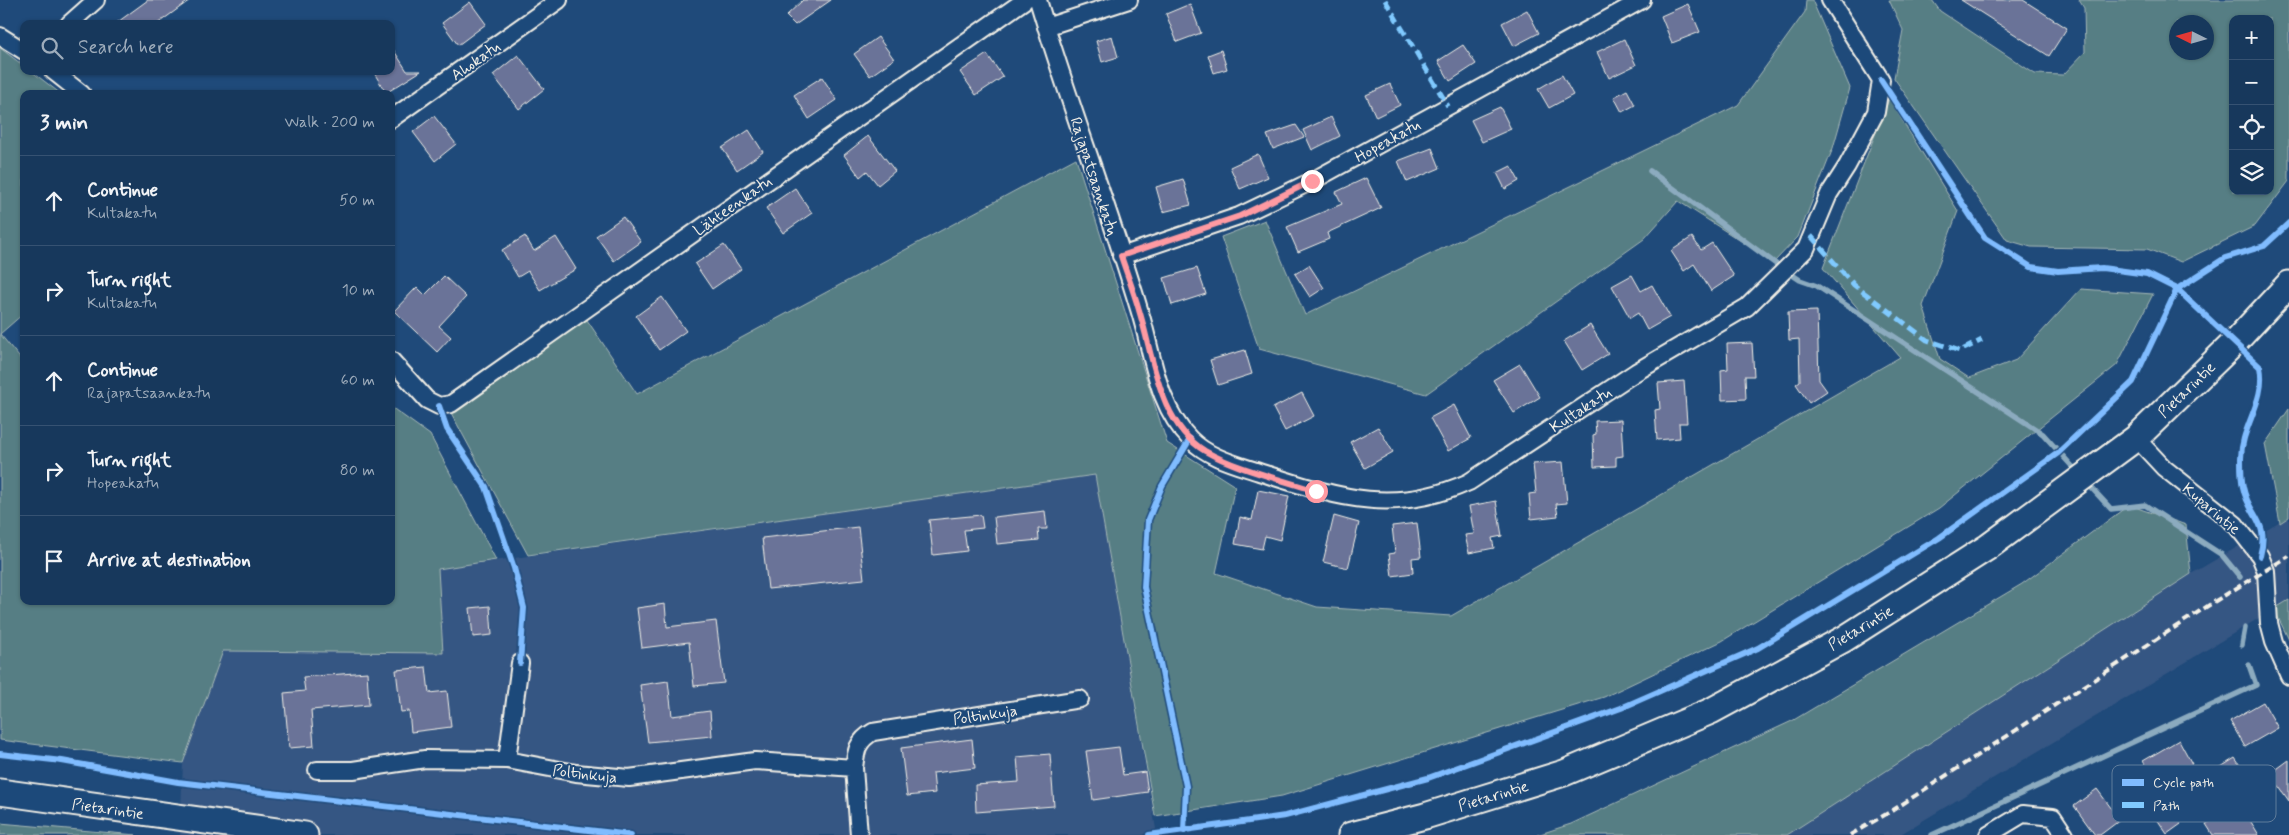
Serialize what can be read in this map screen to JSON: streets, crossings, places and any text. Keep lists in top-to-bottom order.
{
  "streets": {
    "main road": ["Pietarintie"],
    "street": [
      "Ahokatu",
      "Hopeakatu",
      "Rajapatsaankatu",
      "Lähteenkatu",
      "Kultakatu",
      "Kuparintie",
      "Poltinkuja"
    ]
  },
  "crossings": [
    ["Hopeakatu", "Rajapatsaankatu"],
    ["Rajapatsaankatu", "Kultakatu"],
    ["Pietarintie", "Kuparintie"]
  ],
  "legend": ["Cycle path", "Path"],
  "north": "left",
  "page": {
    "map_buttons": ["+", "−"],
    "search": "Search here",
    "heading": ["3 min", "Walk · 200 m"],
    "list": [
      ["Continue", "Kultakatu", "50 m"],
      ["Turn right", "Kultakatu", "10 m"],
      ["Continue", "Rajapatsaankatu", "60 m"],
      ["Turn right", "Hopeakatu", "80 m"],
      "Arrive at destination"
    ]
  }
}
